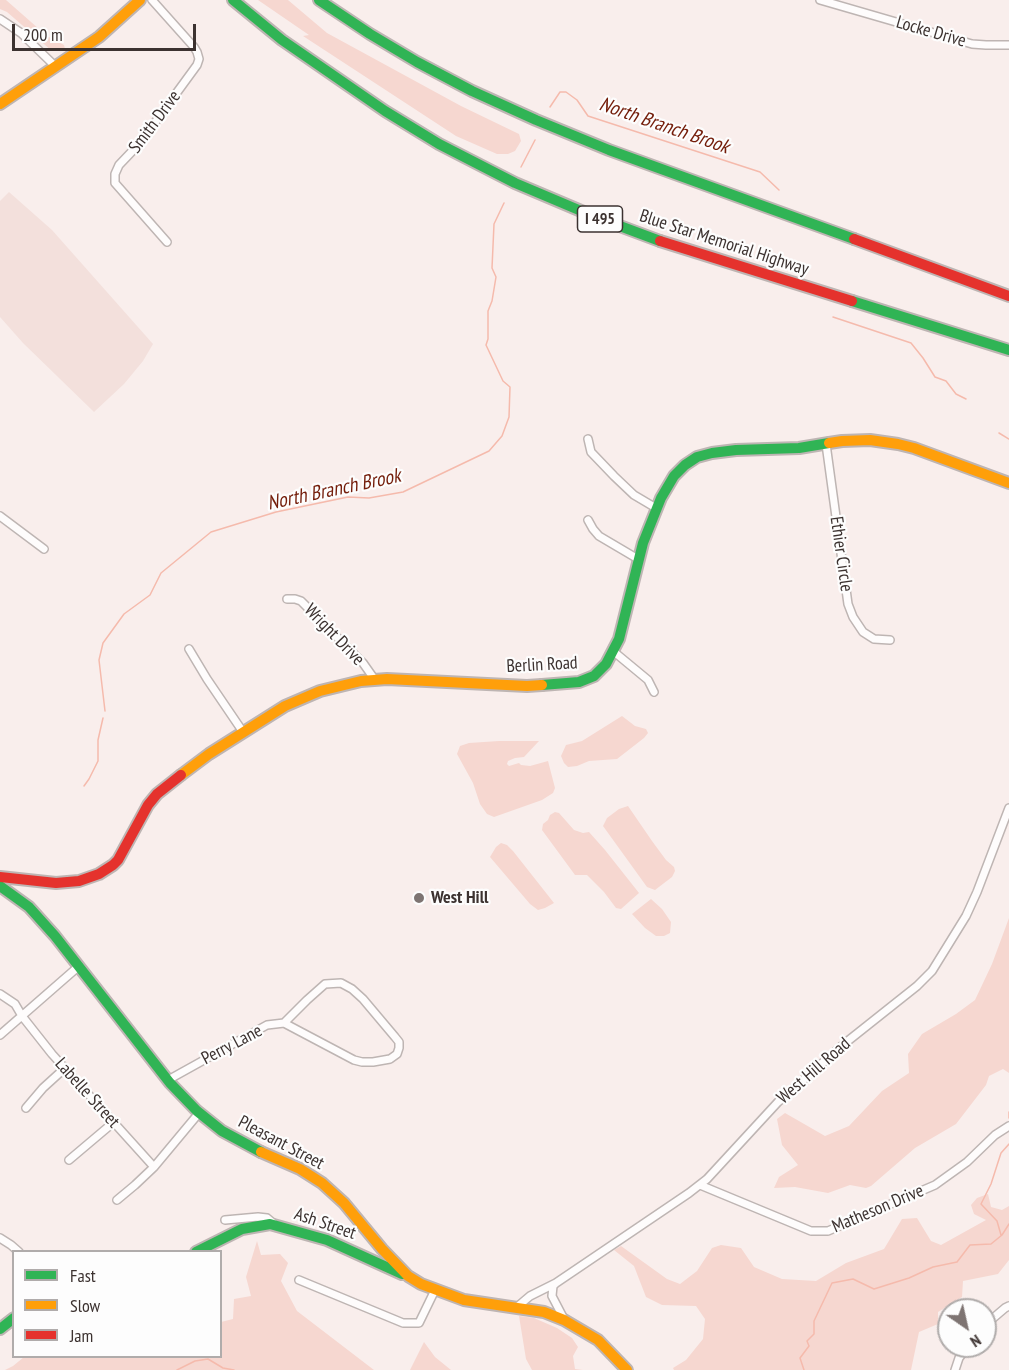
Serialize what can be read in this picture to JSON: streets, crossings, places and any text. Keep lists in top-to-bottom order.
{
  "streets": {
    "main road": [
      "I 495",
      "Blue Star Memorial Highway",
      "Berlin Road",
      "Pleasant Street",
      "Ash Street"
    ],
    "street": [
      "Locke Drive",
      "Smith Drive",
      "Ethier Circle",
      "Wright Drive",
      "Perry Lane",
      "West Hill Road",
      "Labelle Street",
      "Matheson Drive"
    ]
  },
  "crossings": [
    ["Ethier Circle", "Berlin Road"],
    ["Wright Drive", "Berlin Road"],
    ["Perry Lane", "Pleasant Street"],
    ["West Hill Road", "Pleasant Street"],
    ["West Hill Road", "Matheson Drive"],
    ["Pleasant Street", "Ash Street"]
  ],
  "water": ["North Branch Brook"],
  "places": ["West Hill"],
  "legend": ["Fast", "Slow", "Jam"],
  "scale_bar": "200 m",
  "north": "bottom right"
}
